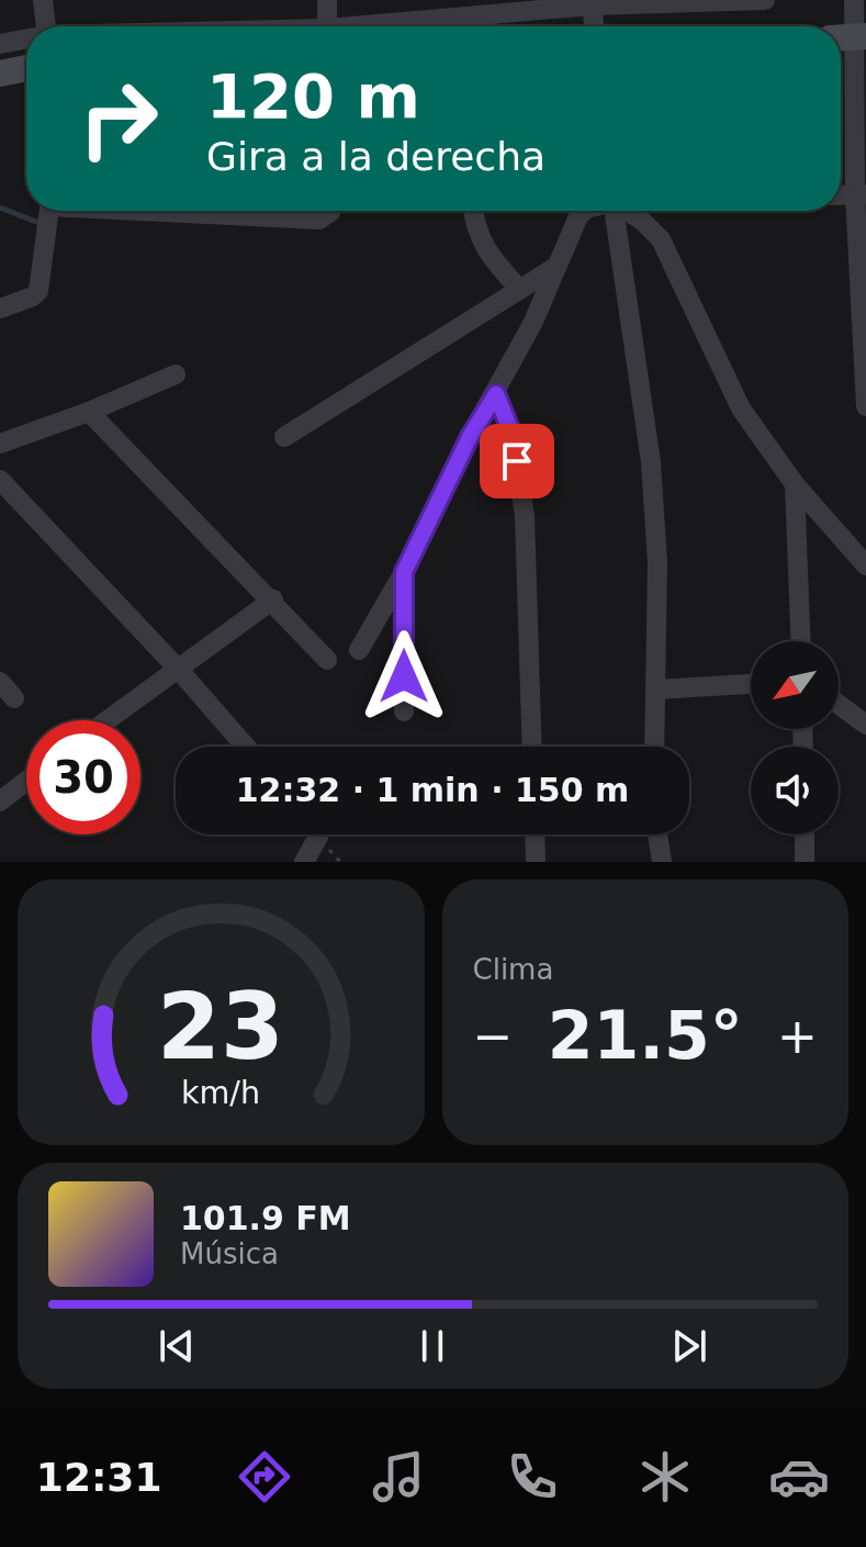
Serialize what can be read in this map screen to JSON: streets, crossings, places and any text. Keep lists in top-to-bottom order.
{
  "north": "bottom left",
  "page": {
    "turn": ["120 m", "Gira a la derecha"],
    "limit": "30",
    "trip": "12:32 · 1 min · 150 m",
    "tile": "Clima",
    "heat": ["−", "21.5°", "+"],
    "song": ["101.9 FM", "Música"],
    "tabs": "12:31",
    "gauge": ["23", "km/h"]
  }
}
